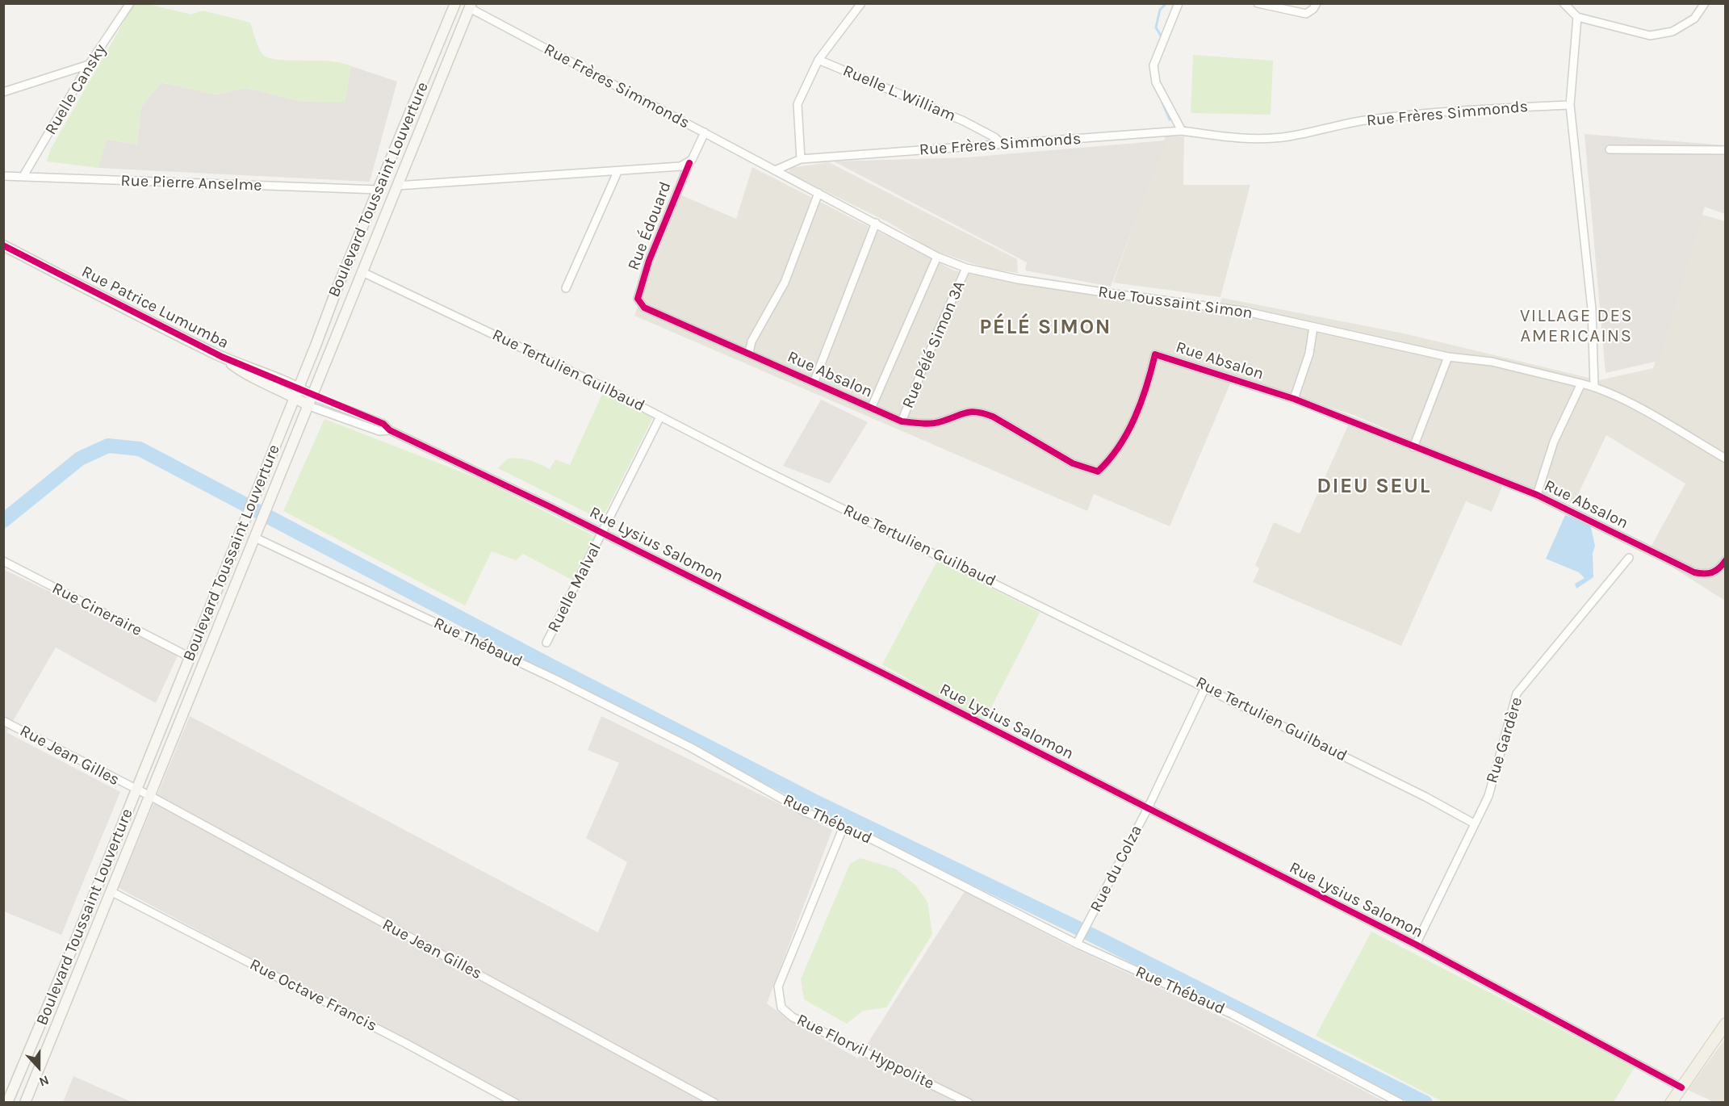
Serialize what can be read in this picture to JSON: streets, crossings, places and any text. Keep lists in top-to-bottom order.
{
  "streets": {
    "main road": ["Boulevard Toussaint Louverture", "Rue Patrice Lumumba"],
    "street": [
      "Rue Frères Simmonds",
      "Ruelle Cansky",
      "Ruelle L. William",
      "Rue Pierre Anselme",
      "Rue Édouard",
      "Rue Toussaint Simon",
      "Rue Pélé Simon 3A",
      "Rue Absalon",
      "Rue Tertulien Guilbaud",
      "Rue Lysius Salomon",
      "Ruelle Malval",
      "Rue Cineraire",
      "Rue Thébaud",
      "Rue Gardère",
      "Rue Jean Gilles",
      "Rue du Colza",
      "Rue Octave Francis",
      "Rue Florvil Hyppolite"
    ]
  },
  "crossings": [
    ["Rue Frères Simmonds", "Ruelle L. William"],
    ["Rue Frères Simmonds", "Boulevard Toussaint Louverture"],
    ["Rue Frères Simmonds", "Rue Édouard"],
    ["Rue Frères Simmonds", "Rue Toussaint Simon"],
    ["Ruelle Cansky", "Rue Pierre Anselme"],
    ["Rue Pierre Anselme", "Boulevard Toussaint Louverture"],
    ["Boulevard Toussaint Louverture", "Rue Patrice Lumumba"],
    ["Boulevard Toussaint Louverture", "Rue Tertulien Guilbaud"],
    ["Boulevard Toussaint Louverture", "Rue Lysius Salomon"],
    ["Boulevard Toussaint Louverture", "Rue Cineraire"],
    ["Boulevard Toussaint Louverture", "Rue Thébaud"],
    ["Boulevard Toussaint Louverture", "Rue Jean Gilles"],
    ["Boulevard Toussaint Louverture", "Rue Octave Francis"],
    ["Rue Édouard", "Rue Absalon"],
    ["Rue Toussaint Simon", "Rue Pélé Simon 3A"],
    ["Rue Patrice Lumumba", "Rue Lysius Salomon"],
    ["Rue Pélé Simon 3A", "Rue Absalon"],
    ["Rue Tertulien Guilbaud", "Ruelle Malval"],
    ["Rue Tertulien Guilbaud", "Rue Gardère"],
    ["Rue Tertulien Guilbaud", "Rue du Colza"],
    ["Rue Lysius Salomon", "Ruelle Malval"],
    ["Rue Lysius Salomon", "Rue Gardère"],
    ["Rue Lysius Salomon", "Rue du Colza"],
    ["Rue Thébaud", "Rue du Colza"],
    ["Rue Thébaud", "Rue Florvil Hyppolite"]
  ],
  "districts": ["VILLAGE DES AMERICAINS", "PÉLÉ SIMON", "DIEU SEUL"],
  "north": "bottom"
}
